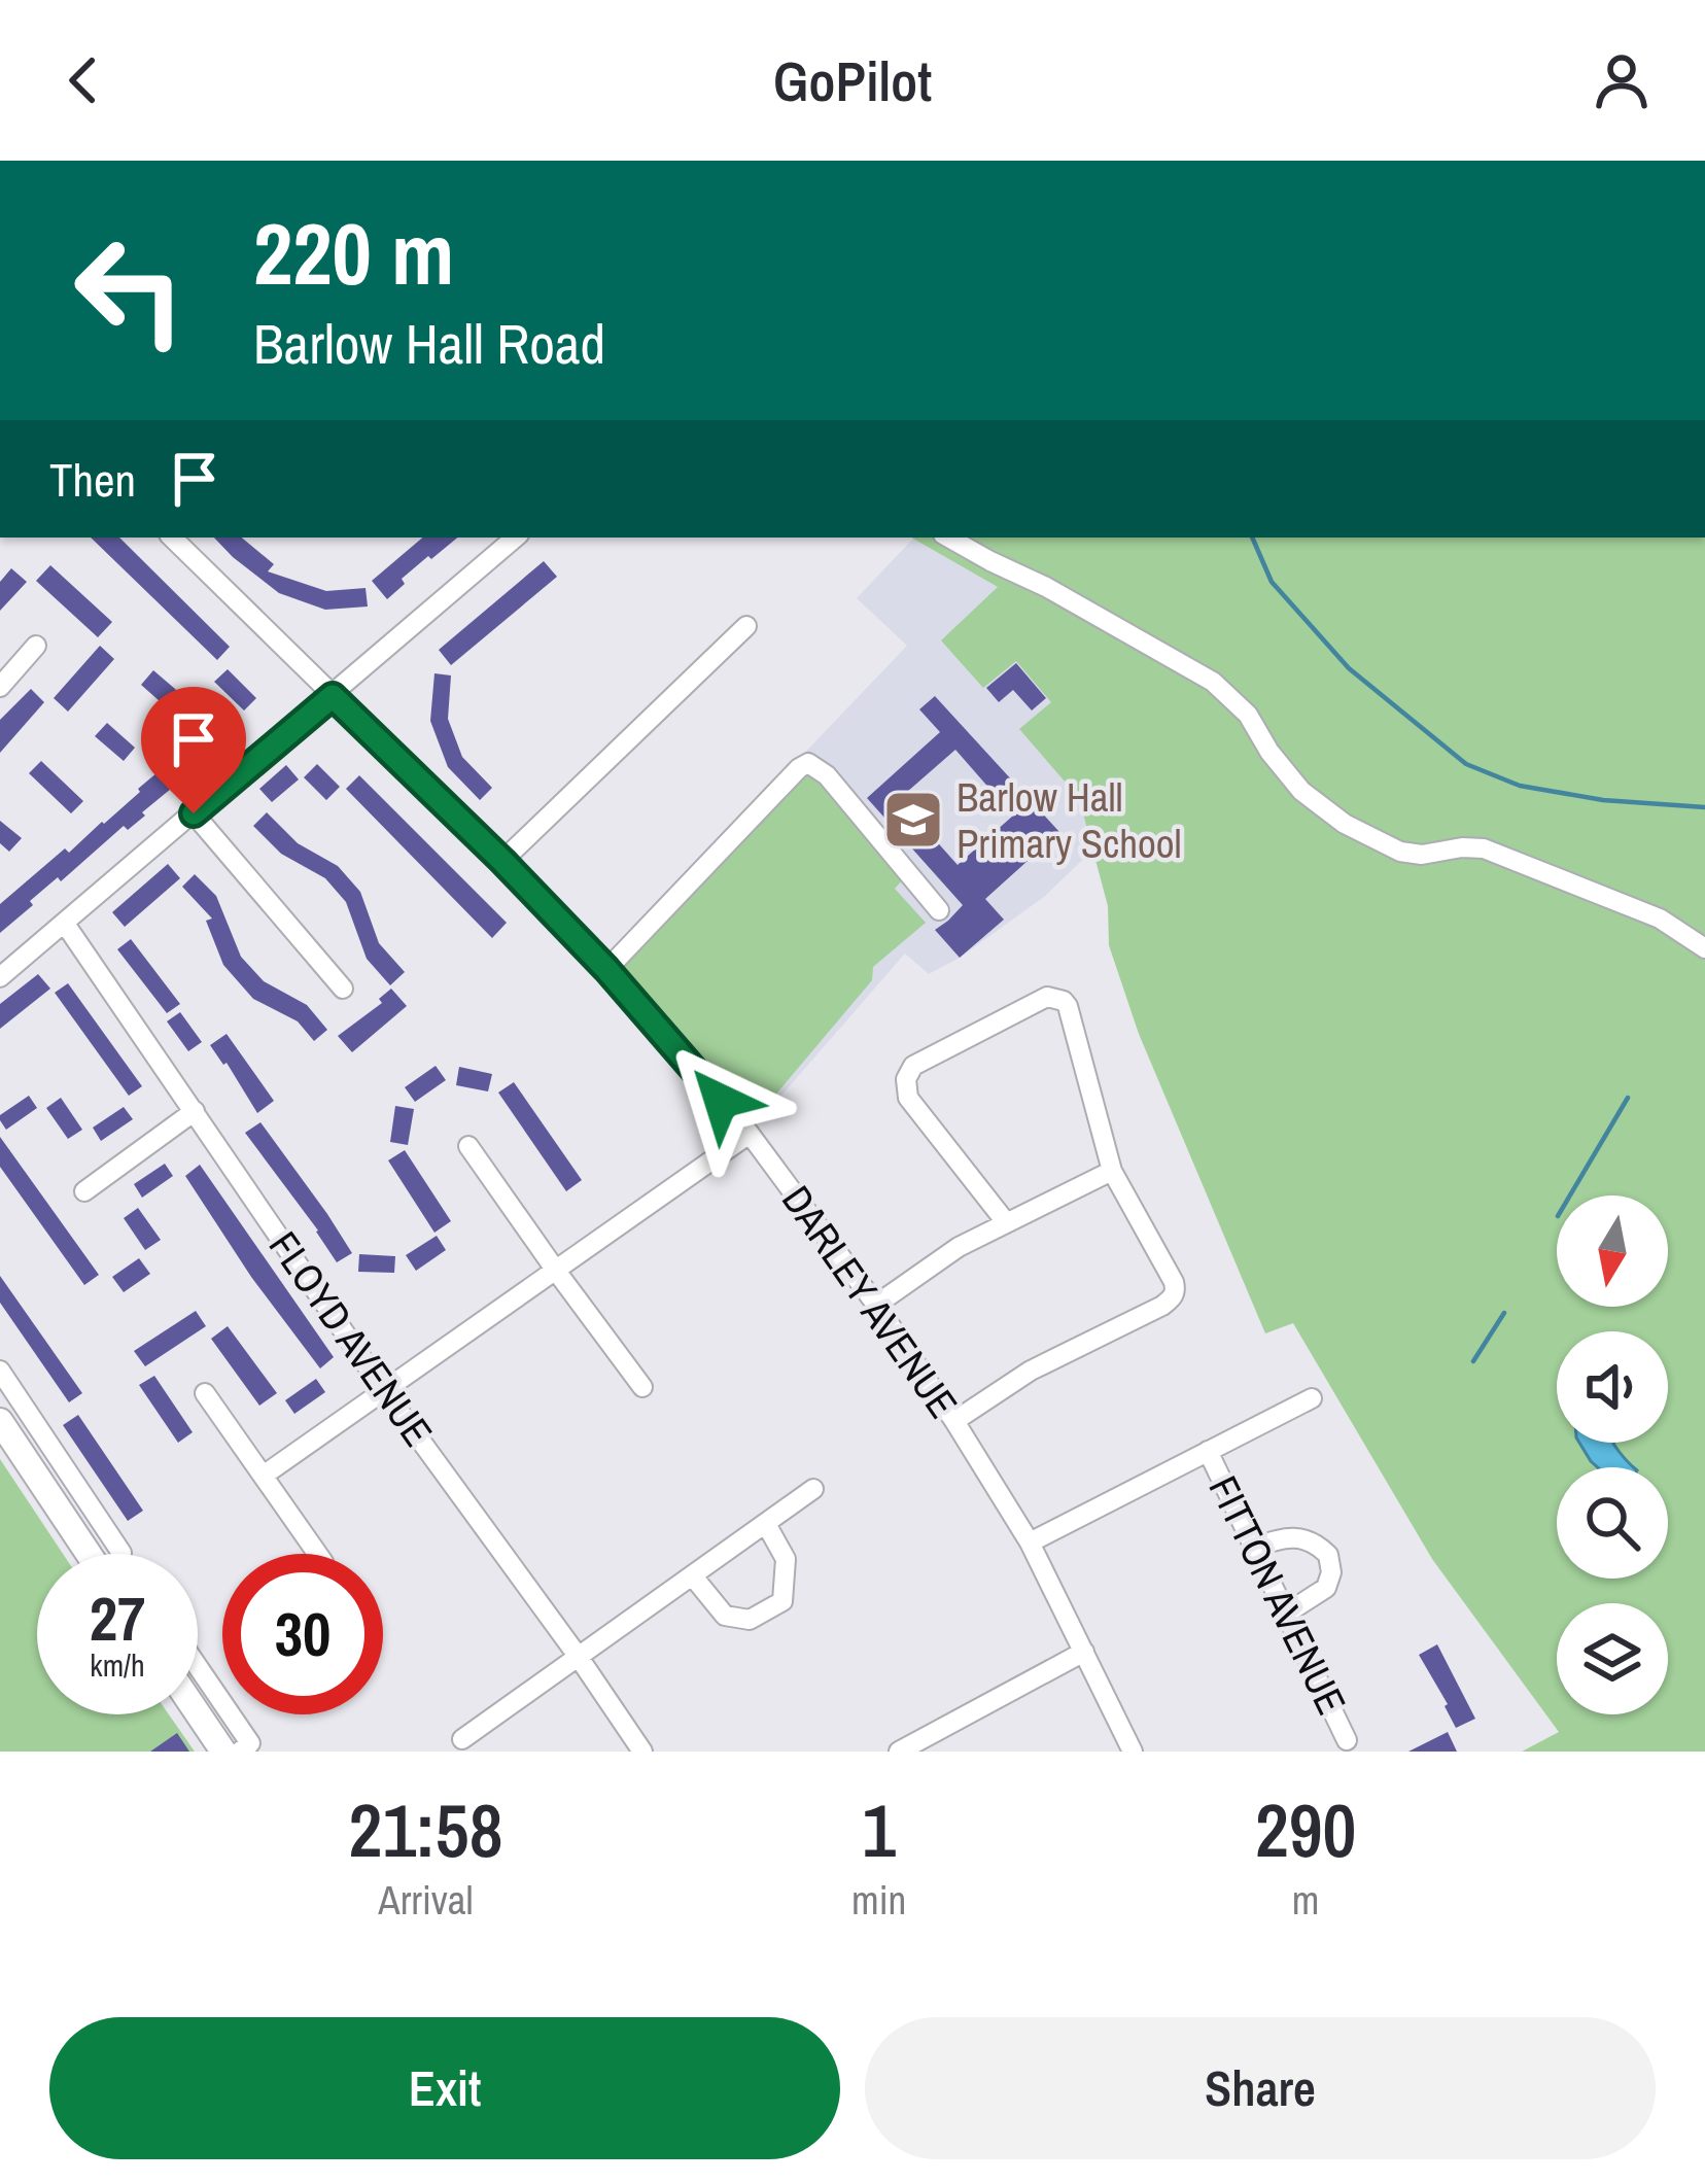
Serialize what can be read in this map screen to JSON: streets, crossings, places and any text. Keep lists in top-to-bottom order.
{
  "streets": {
    "street": ["DARLEY AVENUE", "FLOYD AVENUE", "FITTON AVENUE"]
  },
  "places": {
    "school or university": ["Barlow Hall Primary School"]
  },
  "north": "bottom",
  "page": {
    "header": "GoPilot",
    "turn": ["220 m", "Barlow Hall Road"],
    "then": "Then",
    "speed": "27 km/h",
    "limit": "30",
    "eta": [
      "21:58",
      "Arrival",
      "1",
      "min",
      "290",
      "m"
    ],
    "buttons": ["Exit", "Share"]
  }
}
